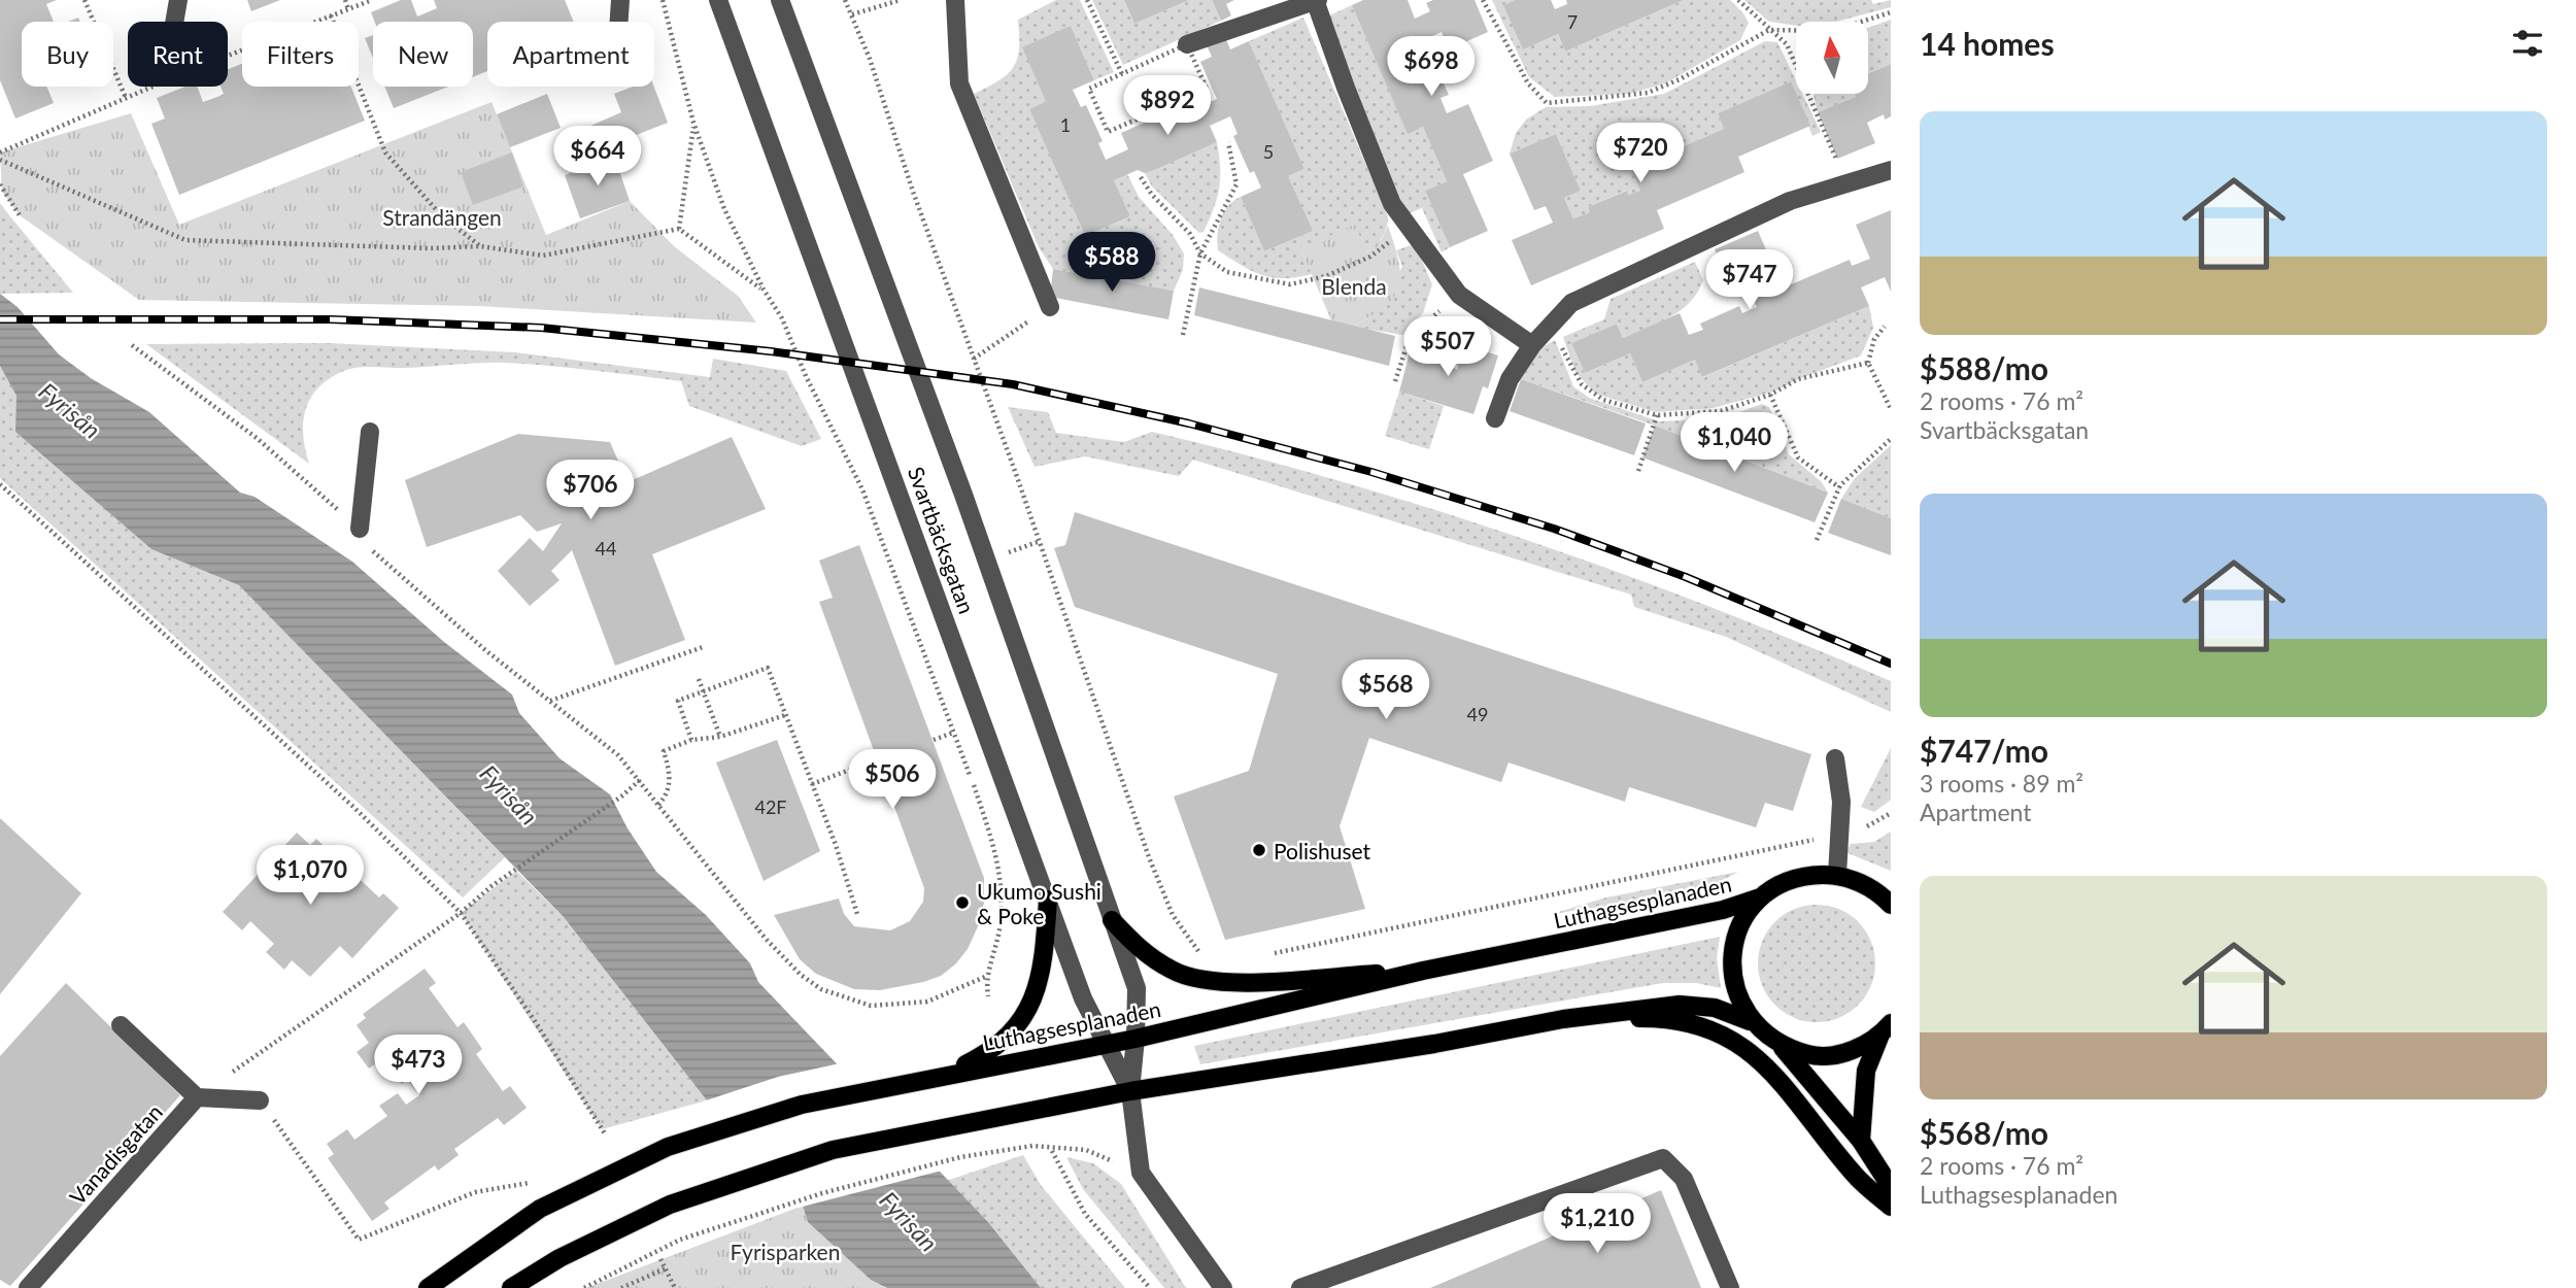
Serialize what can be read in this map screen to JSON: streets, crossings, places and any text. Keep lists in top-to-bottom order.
{
  "streets": {
    "main road": ["Luthagsesplanaden"],
    "street": ["Svartbäcksgatan", "Vanadisgatan"]
  },
  "crossings": [
    ["Svartbäcksgatan", "Luthagsesplanaden"]
  ],
  "water": ["Fyrisån"],
  "parks": ["Strandängen", "Blenda", "Fyrisparken"],
  "places": ["Polishuset", "Ukumo Sushi & Poke"],
  "house_numbers": [
    "7",
    "1",
    "5",
    "44",
    "49",
    "42F"
  ],
  "north": "top",
  "page": {
    "heading": "14 homes",
    "chip": [
      "Buy",
      "Rent",
      "Filters",
      "New",
      "Apartment"
    ],
    "price": [
      "$698",
      "$892",
      "$720",
      "$664",
      "$588",
      "$747",
      "$507",
      "$1,040",
      "$706",
      "$568",
      "$506",
      "$1,070",
      "$473",
      "$1,210"
    ],
    "list": [
      {
        "name": "$588/mo",
        "note": "2 rooms · 76 m² · Svartbäcksgatan"
      },
      {
        "name": "$747/mo",
        "note": "3 rooms · 89 m² · Apartment"
      },
      {
        "name": "$568/mo",
        "note": "2 rooms · 76 m² · Luthagsesplanaden"
      }
    ]
  }
}
